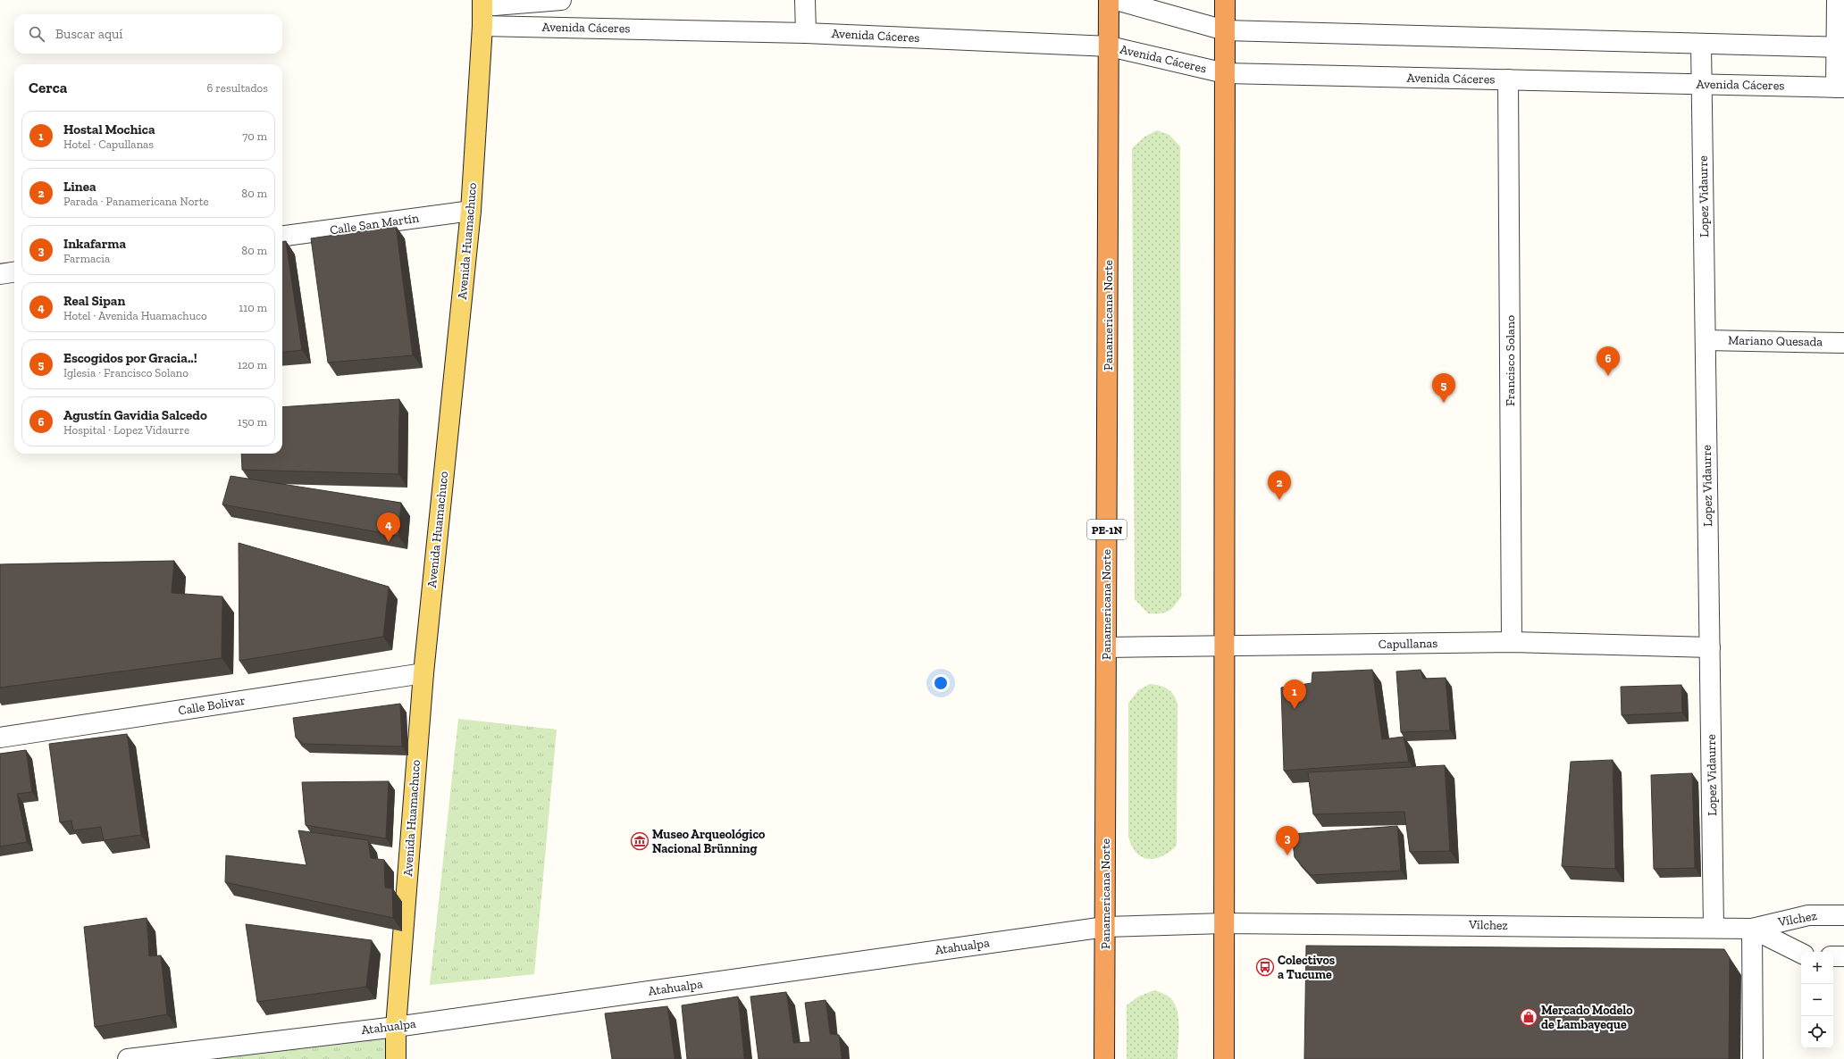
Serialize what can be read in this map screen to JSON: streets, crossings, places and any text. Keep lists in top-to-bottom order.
{
  "streets": {
    "highway": ["Panamericana Norte", "PE-1N"],
    "main road": ["Avenida Huamachuco"],
    "street": [
      "Avenida Cáceres",
      "Lopez Vidaurre",
      "Calle San Martín",
      "Mariano Quesada",
      "Francisco Solano",
      "Capullanas",
      "Calle Bolivar",
      "Vílchez",
      "Atahualpa"
    ]
  },
  "crossings": [
    ["Avenida Cáceres", "Lopez Vidaurre"],
    ["Avenida Cáceres", "Avenida Huamachuco"],
    ["Avenida Cáceres", "Panamericana Norte"],
    ["Avenida Cáceres", "Francisco Solano"],
    ["Lopez Vidaurre", "Mariano Quesada"],
    ["Lopez Vidaurre", "Capullanas"],
    ["Lopez Vidaurre", "Vílchez"],
    ["Calle San Martín", "Avenida Huamachuco"],
    ["Avenida Huamachuco", "Calle Bolivar"],
    ["Avenida Huamachuco", "Atahualpa"],
    ["Panamericana Norte", "Capullanas"],
    ["Panamericana Norte", "Atahualpa"],
    ["Francisco Solano", "Capullanas"],
    ["Vílchez", "Atahualpa"]
  ],
  "places": {
    "museum": ["Museo Arqueológico Nacional Brünning"],
    "bus stop": ["Colectivos a Tucume"],
    "shop": ["Mercado Modelo de Lambayeque"]
  },
  "page": {
    "search": "Buscar aquí",
    "heading": ["Cerca", "6 resultados"],
    "list": [
      {
        "mark": "1",
        "name": "Hostal Mochica",
        "note": "Hotel · Capullanas",
        "value": "70 m"
      },
      {
        "mark": "2",
        "name": "Linea",
        "note": "Parada · Panamericana Norte",
        "value": "80 m"
      },
      {
        "mark": "3",
        "name": "Inkafarma",
        "note": "Farmacia",
        "value": "80 m"
      },
      {
        "mark": "4",
        "name": "Real Sipan",
        "note": "Hotel · Avenida Huamachuco",
        "value": "110 m"
      },
      {
        "mark": "5",
        "name": "Escogidos por Gracia..!",
        "note": "Iglesia · Francisco Solano",
        "value": "120 m"
      },
      {
        "mark": "6",
        "name": "Agustín Gavidia Salcedo",
        "note": "Hospital · Lopez Vidaurre",
        "value": "150 m"
      }
    ],
    "pins": [
      "6",
      "5",
      "2",
      "4",
      "1",
      "3"
    ],
    "map_buttons": ["+", "−"]
  }
}
